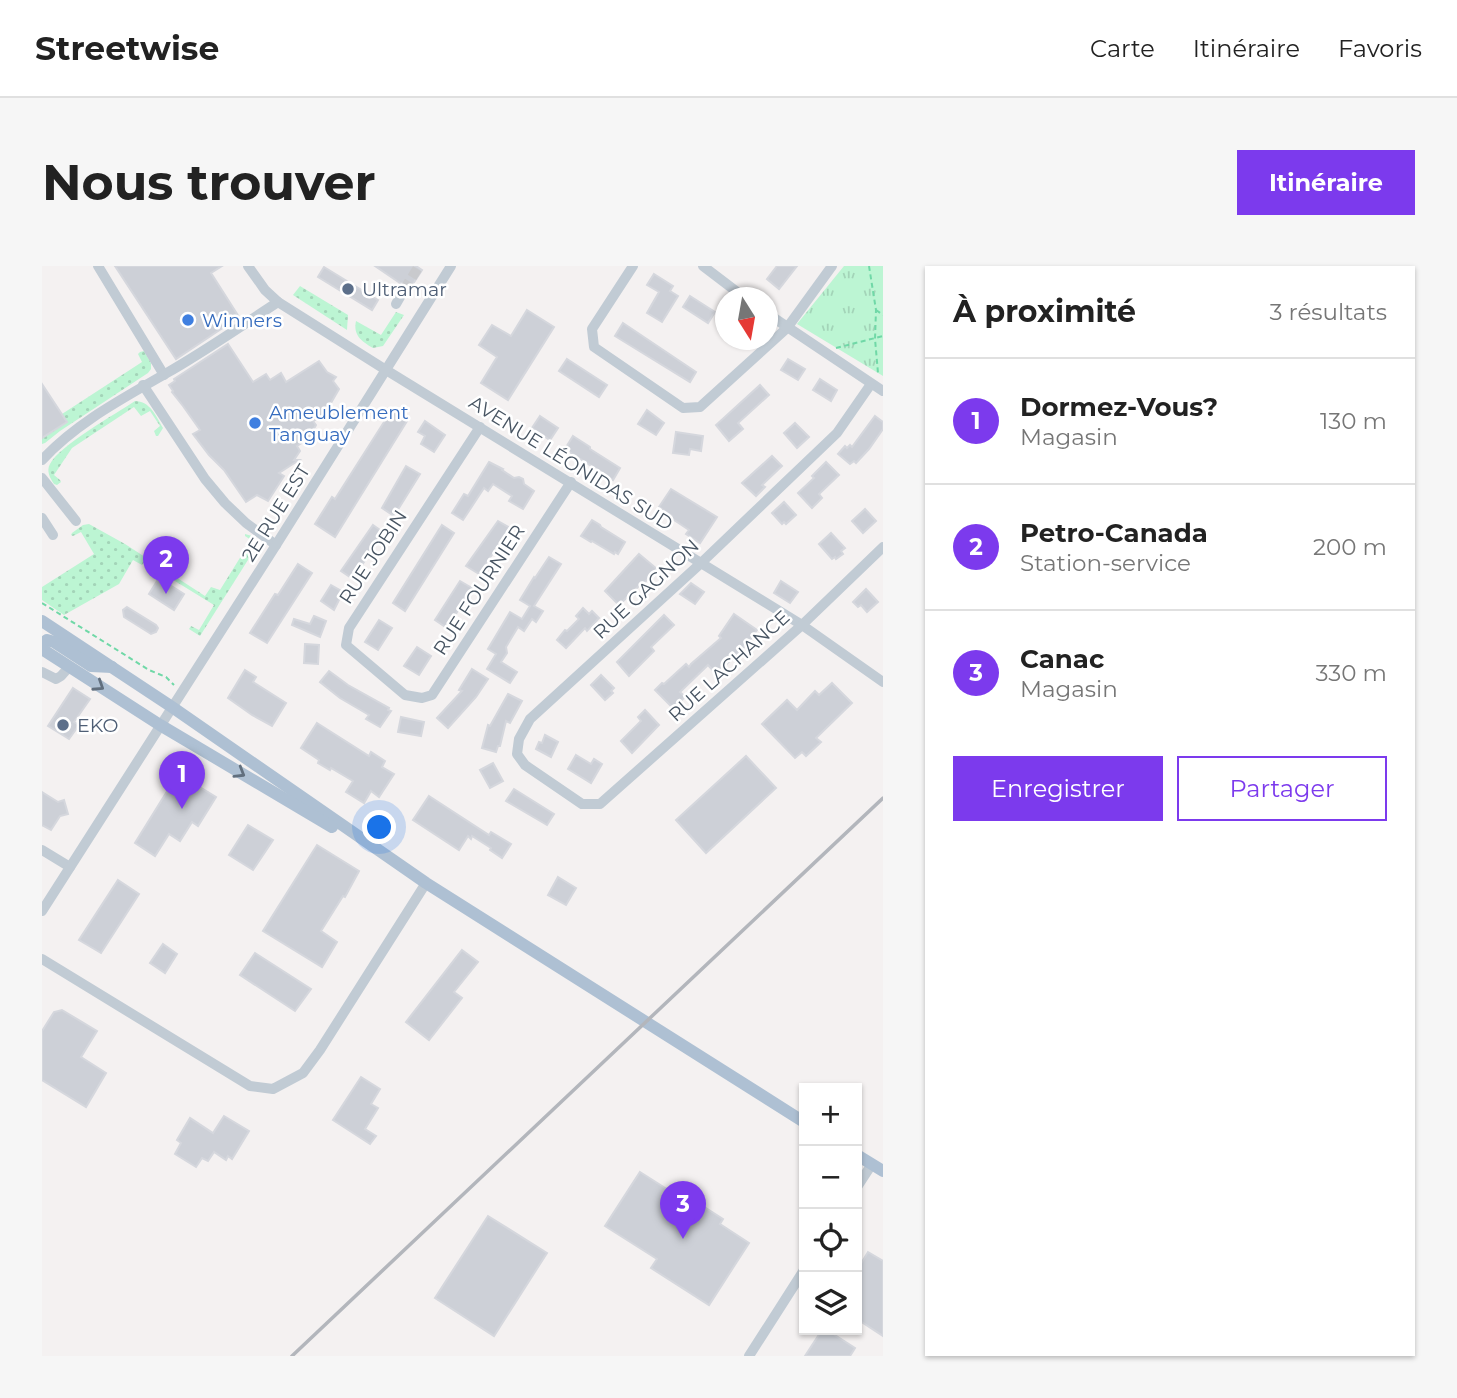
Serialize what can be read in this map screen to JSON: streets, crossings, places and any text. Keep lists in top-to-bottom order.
{
  "streets": {
    "street": [
      "AVENUE LÉONIDAS SUD",
      "2E RUE EST",
      "RUE JOBIN",
      "RUE GAGNON",
      "RUE FOURNIER",
      "RUE LACHANCE"
    ]
  },
  "crossings": [
    ["AVENUE LÉONIDAS SUD", "2E RUE EST"],
    ["AVENUE LÉONIDAS SUD", "RUE JOBIN"],
    ["AVENUE LÉONIDAS SUD", "RUE GAGNON"],
    ["AVENUE LÉONIDAS SUD", "RUE FOURNIER"],
    ["AVENUE LÉONIDAS SUD", "RUE LACHANCE"],
    ["RUE JOBIN", "RUE FOURNIER"],
    ["RUE GAGNON", "RUE LACHANCE"]
  ],
  "places": [
    "Ultramar",
    "Winners",
    "Ameublement Tanguay",
    "EKO"
  ],
  "north": "bottom",
  "page": {
    "header": "Streetwise",
    "nav": ["Carte", "Itinéraire", "Favoris"],
    "buttons": [
      "Itinéraire",
      ["Enregistrer", "Partager"]
    ],
    "title": "Nous trouver",
    "heading": ["À proximité", "3 résultats"],
    "list": [
      {
        "mark": "1",
        "name": "Dormez-Vous?",
        "note": "Magasin",
        "value": "130 m"
      },
      {
        "mark": "2",
        "name": "Petro-Canada",
        "note": "Station-service",
        "value": "200 m"
      },
      {
        "mark": "3",
        "name": "Canac",
        "note": "Magasin",
        "value": "330 m"
      }
    ],
    "pins": ["2", "1", "3"],
    "map_buttons": ["+", "−"]
  }
}
